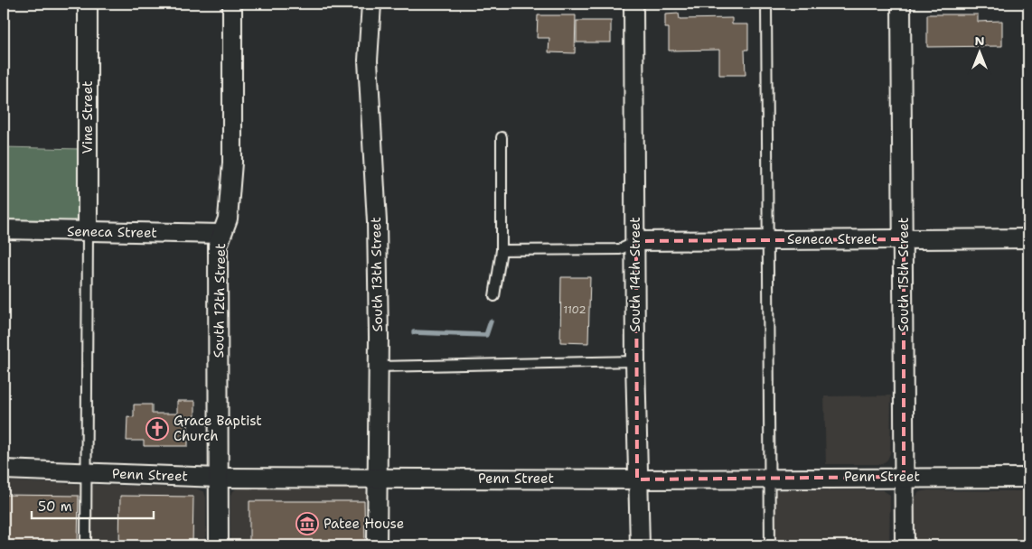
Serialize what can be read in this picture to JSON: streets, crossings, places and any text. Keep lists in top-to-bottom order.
{
  "streets": {
    "street": [
      "Vine Street",
      "Seneca Street",
      "South 13th Street",
      "South 14th Street",
      "South 15th Street",
      "South 12th Street",
      "Penn Street"
    ]
  },
  "crossings": [
    ["Vine Street", "Seneca Street"],
    ["Seneca Street", "South 14th Street"],
    ["Seneca Street", "South 15th Street"],
    ["Seneca Street", "South 12th Street"],
    ["South 13th Street", "Penn Street"],
    ["South 14th Street", "Penn Street"],
    ["South 15th Street", "Penn Street"],
    ["South 12th Street", "Penn Street"]
  ],
  "places": {
    "church": ["Grace Baptist Church"],
    "museum": ["Patee House"]
  },
  "house_numbers": ["1102"],
  "scale_bar": "50 m",
  "north": "top"
}
